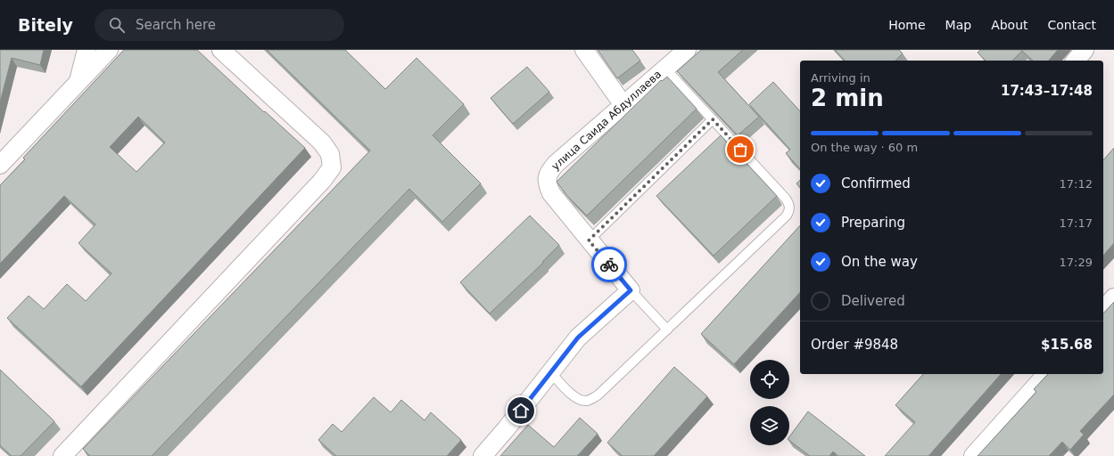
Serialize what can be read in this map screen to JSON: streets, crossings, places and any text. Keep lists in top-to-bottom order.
{
  "streets": {
    "street": ["улица Саида Абдуллаева"]
  },
  "page": {
    "header": "Bitely",
    "search": "Search here",
    "nav": [
      "Home",
      "Map",
      "About",
      "Contact"
    ],
    "heading": ["2 min", "Arriving in", "17:43–17:48"],
    "panel": ["Order #9848", "$15.68"],
    "bar": "On the way · 60 m",
    "list": [
      ["Confirmed", "17:12"],
      ["Preparing", "17:17"],
      ["On the way", "17:29"],
      "Delivered"
    ]
  }
}
